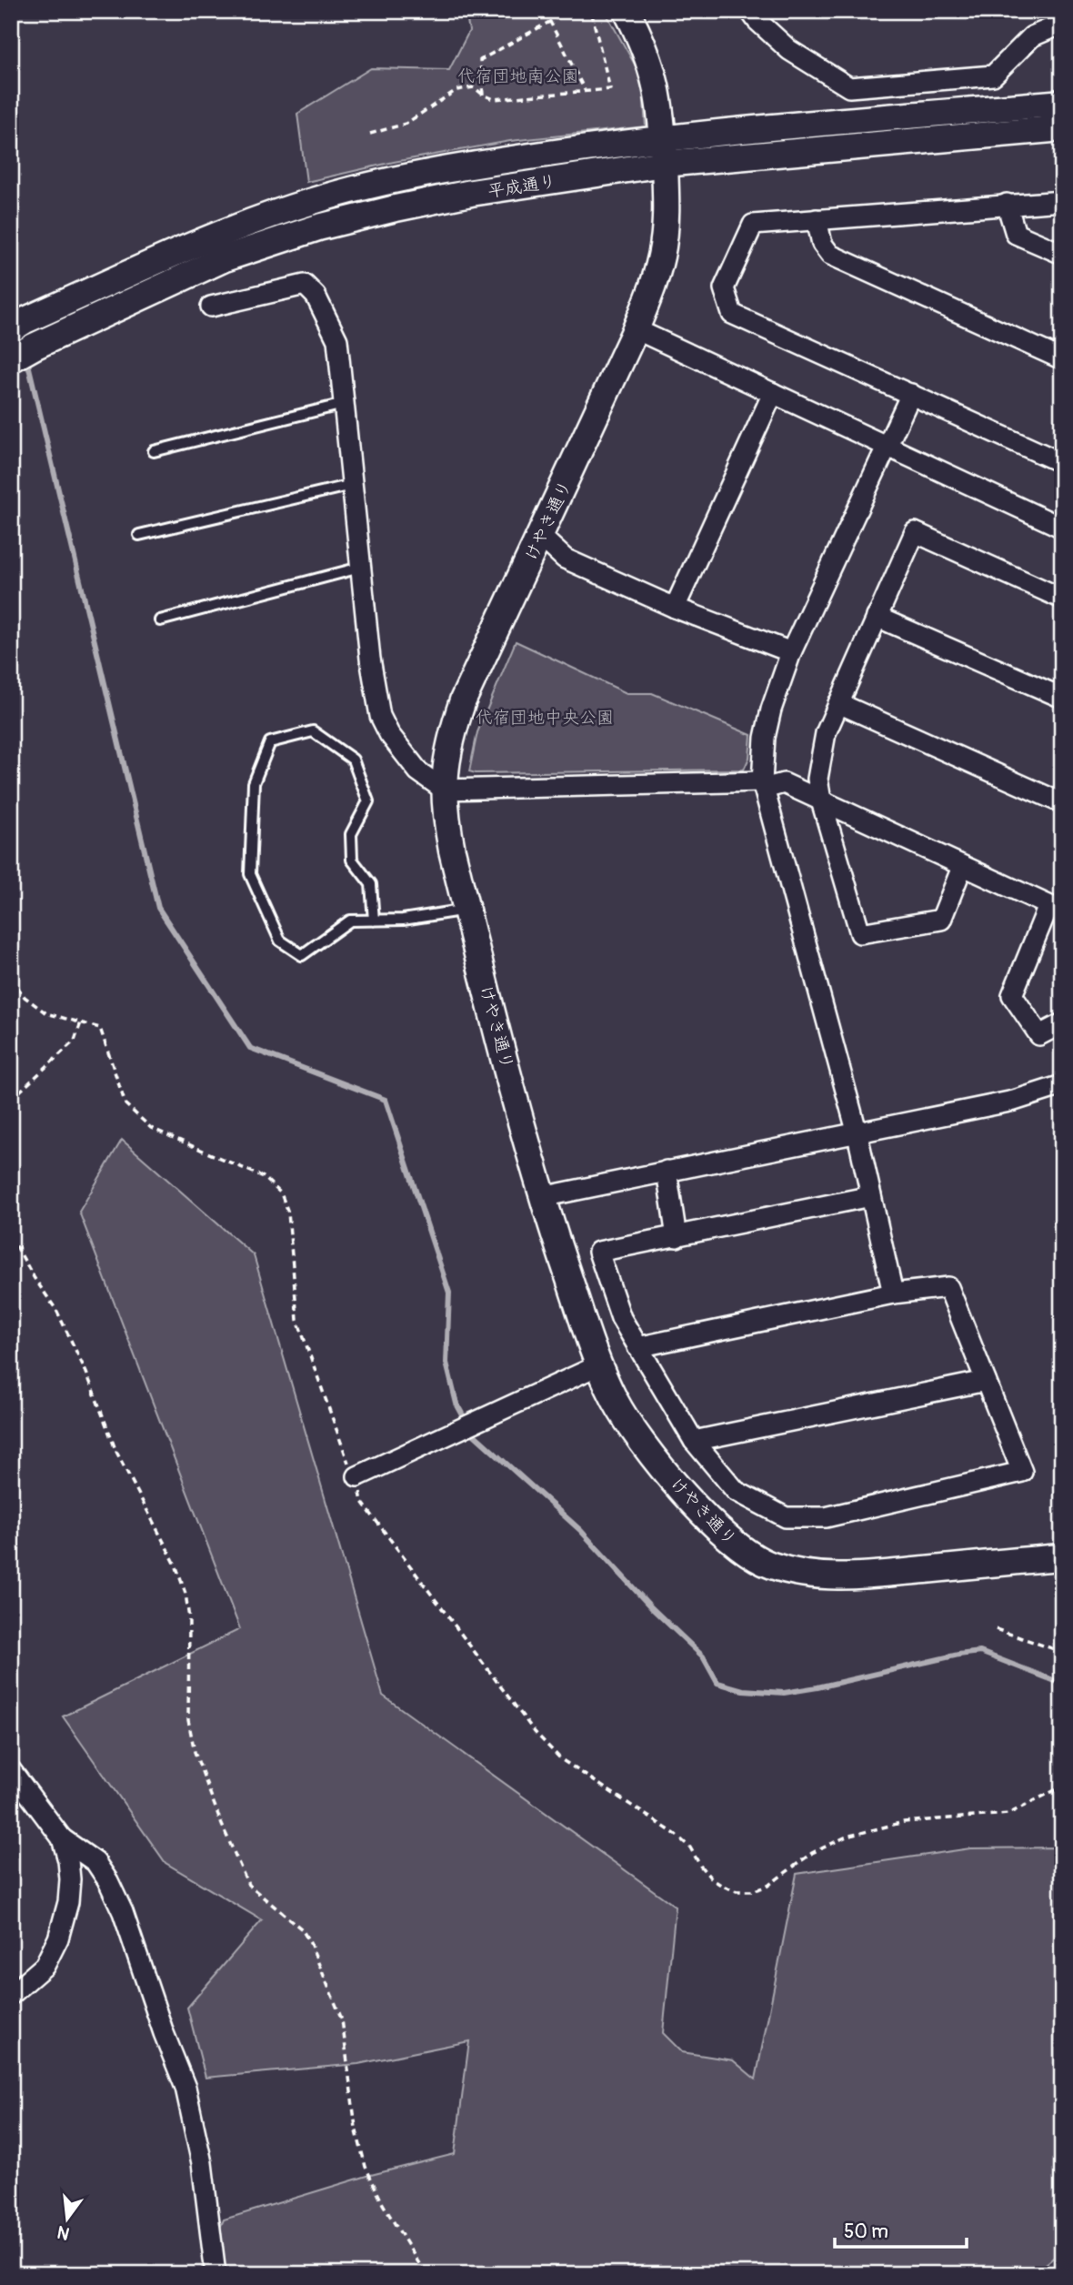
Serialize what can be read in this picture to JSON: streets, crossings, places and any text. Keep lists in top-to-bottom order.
{
  "streets": {
    "street": ["平成通り", "けやき通り"]
  },
  "crossings": [
    ["平成通り", "けやき通り"]
  ],
  "parks": ["代宿団地南公園", "代宿団地中央公園"],
  "scale_bar": "50 m",
  "north": "bottom"
}
